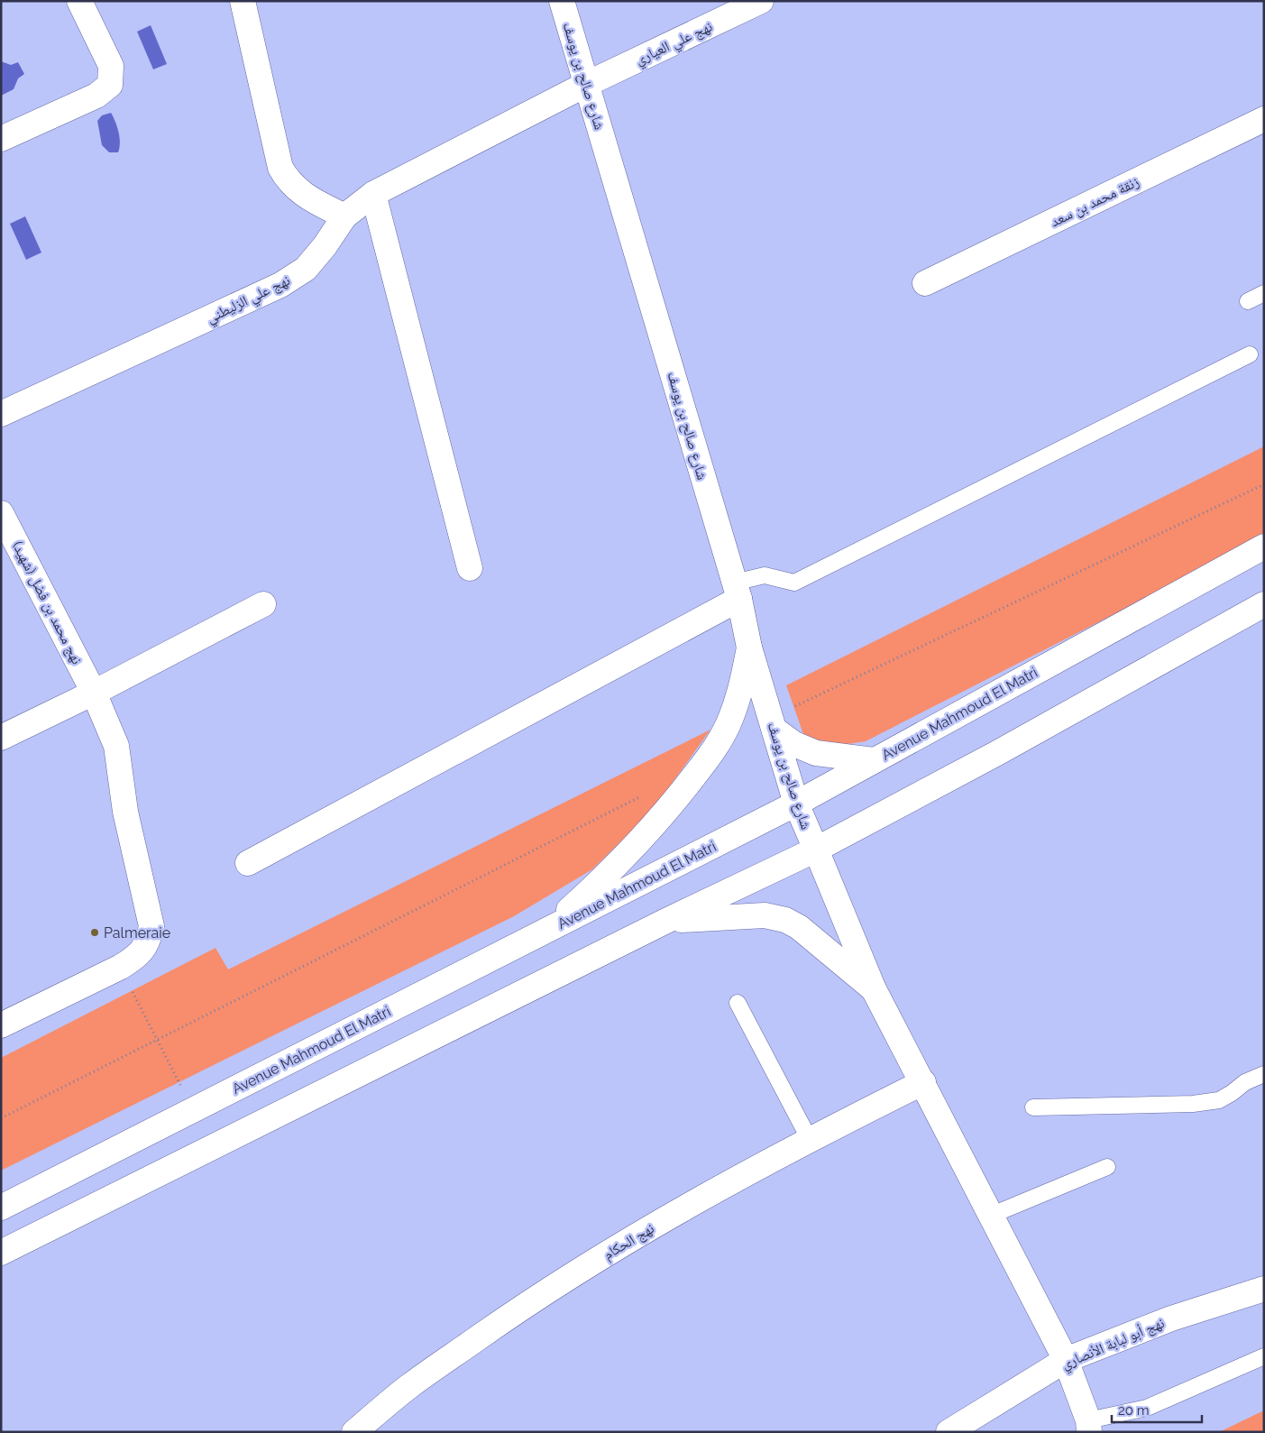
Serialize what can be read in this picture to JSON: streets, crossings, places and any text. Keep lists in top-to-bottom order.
{
  "streets": {
    "main road": [
      "نهج علي العياري",
      "شارع صالح بن يوسف",
      "زنقة محمد بن سعد",
      "نهج علي الزليطني",
      "نهج محمد بن فضل (شهيد)",
      "Avenue Mahmoud El Matri",
      "نهج الحكام",
      "نهج أبو لبابة الأنصاري"
    ]
  },
  "crossings": [
    ["نهج علي العياري", "شارع صالح بن يوسف"],
    ["نهج علي العياري", "نهج علي الزليطني"],
    ["شارع صالح بن يوسف", "نهج علي الزليطني"],
    ["شارع صالح بن يوسف", "Avenue Mahmoud El Matri"],
    ["شارع صالح بن يوسف", "نهج الحكام"],
    ["شارع صالح بن يوسف", "نهج أبو لبابة الأنصاري"]
  ],
  "places": ["Palmeraie"],
  "scale_bar": "20 m"
}
